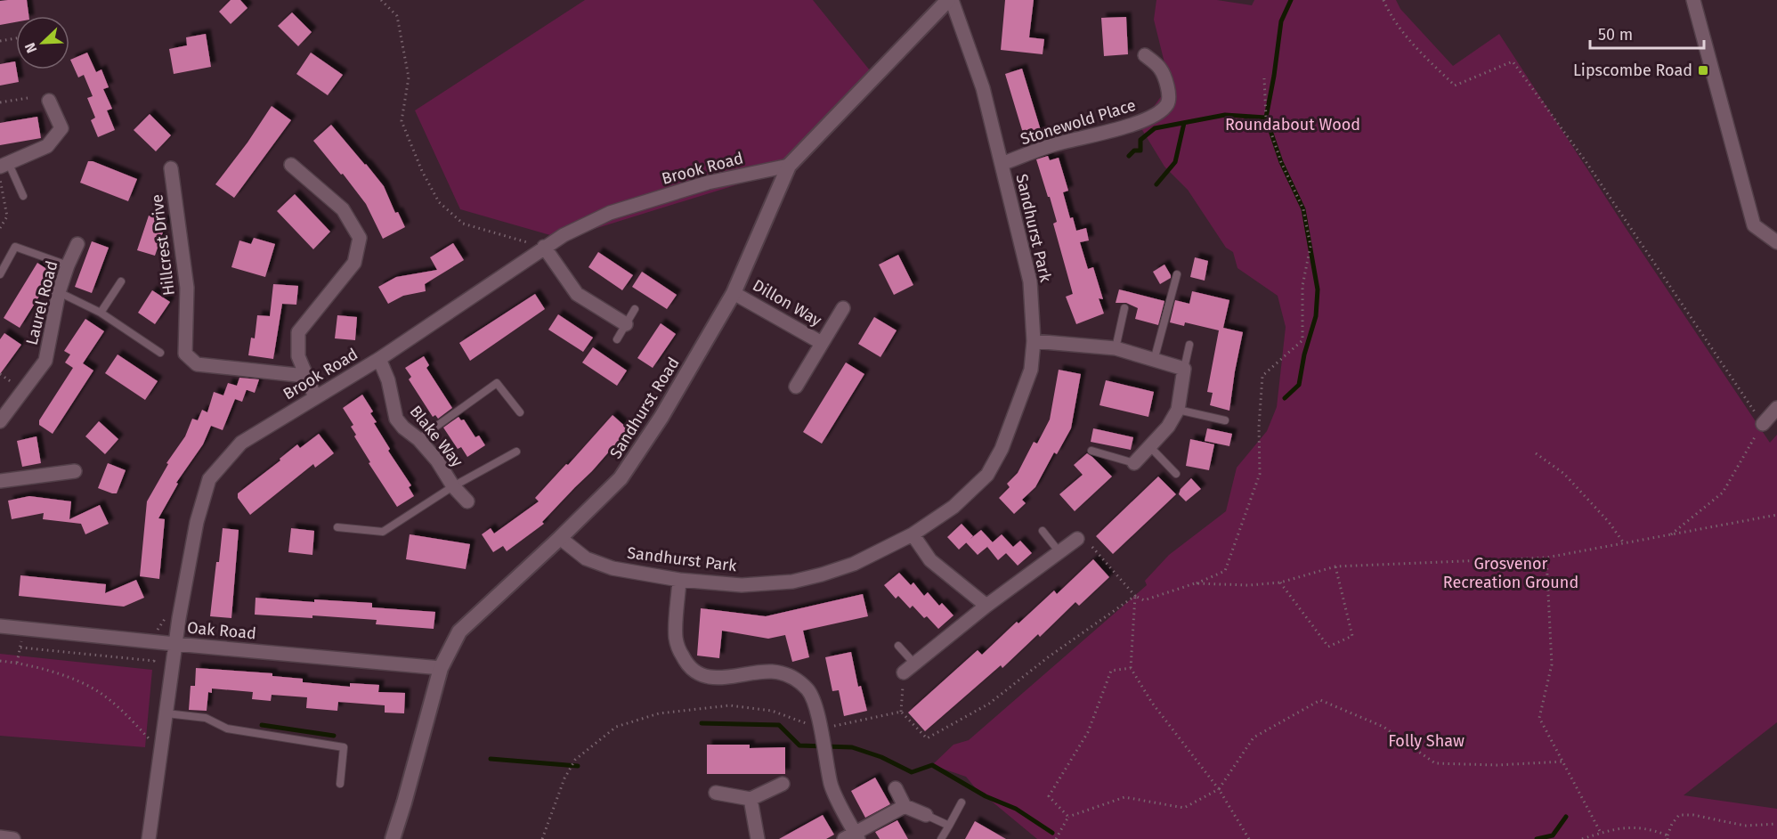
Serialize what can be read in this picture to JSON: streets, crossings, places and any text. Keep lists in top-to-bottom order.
{
  "streets": {
    "street": [
      "Stonewold Place",
      "Brook Road",
      "Sandhurst Park",
      "Hillcrest Drive",
      "Laurel Road",
      "Dillon Way",
      "Sandhurst Road",
      "Blake Way",
      "Oak Road"
    ]
  },
  "crossings": [
    ["Stonewold Place", "Sandhurst Park"],
    ["Brook Road", "Sandhurst Road"],
    ["Brook Road", "Blake Way"],
    ["Brook Road", "Oak Road"],
    ["Sandhurst Park", "Sandhurst Road"],
    ["Dillon Way", "Sandhurst Road"],
    ["Sandhurst Road", "Oak Road"]
  ],
  "parks": ["Roundabout Wood", "Grosvenor Recreation Ground", "Folly Shaw"],
  "places": {
    "transit": ["Lipscombe Road"]
  },
  "scale_bar": "50 m",
  "north": "bottom left"
}
